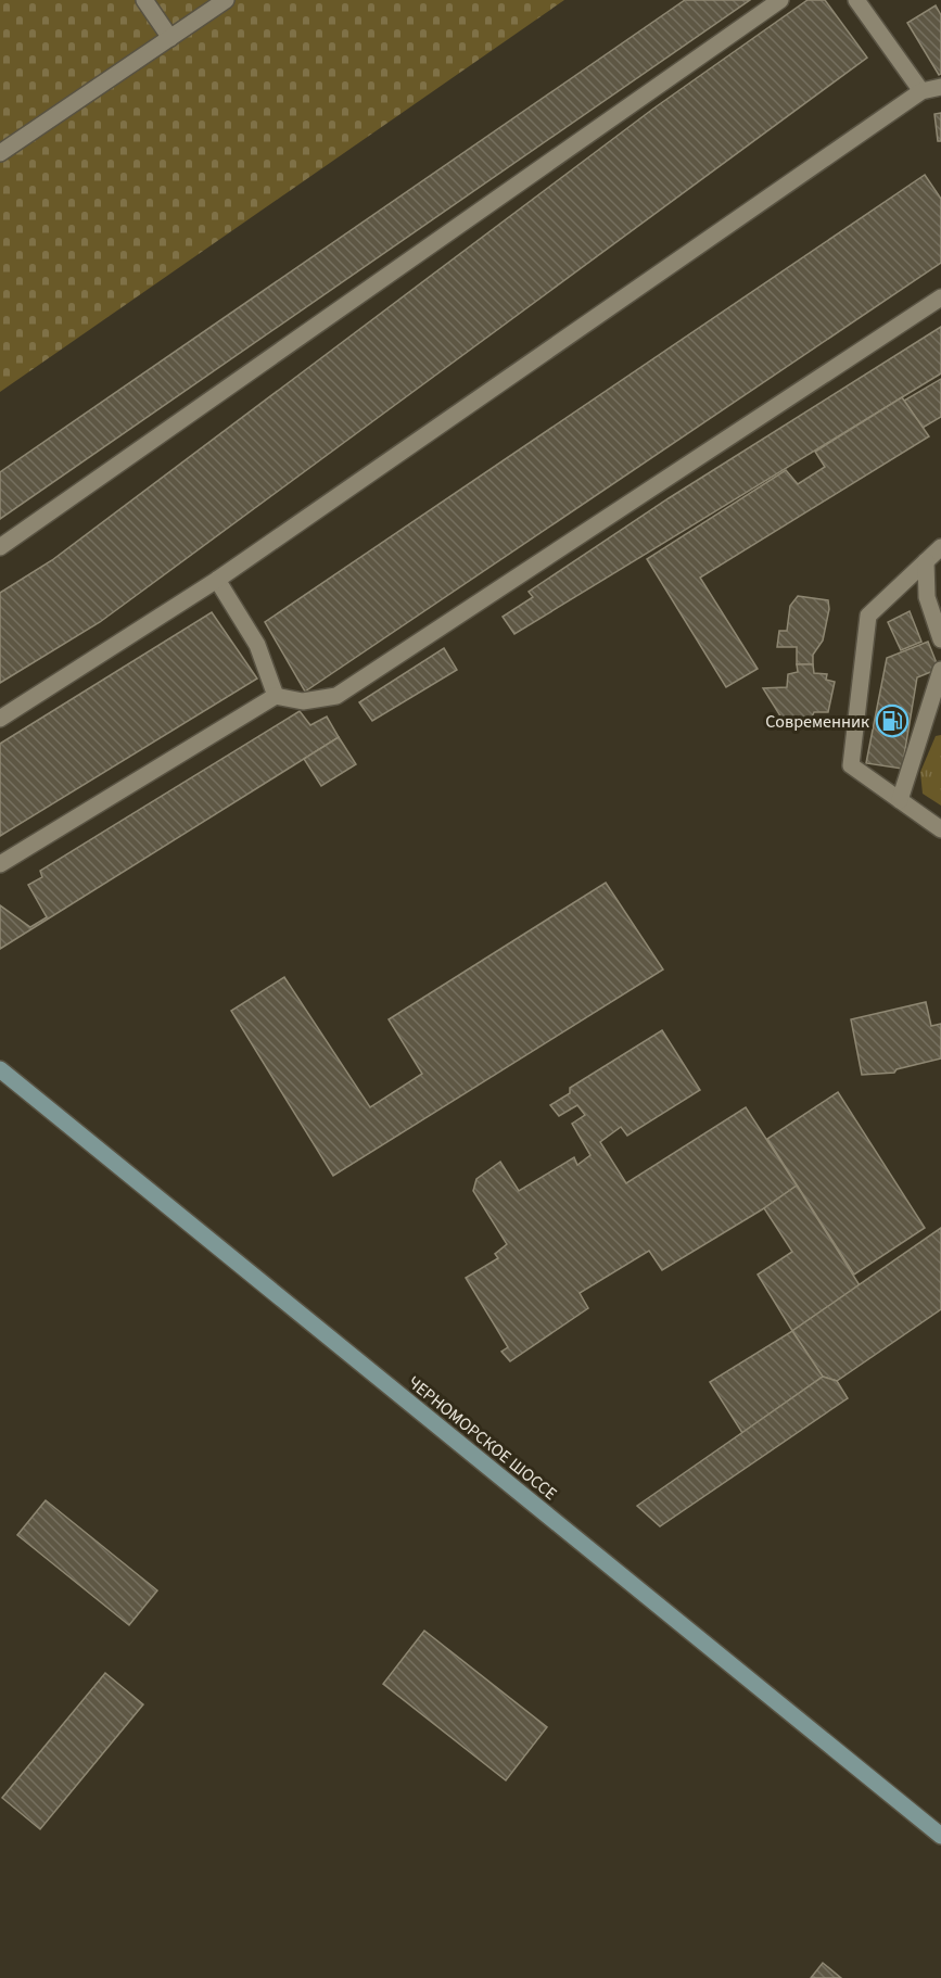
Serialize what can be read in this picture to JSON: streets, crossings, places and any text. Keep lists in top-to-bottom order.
{
  "streets": {
    "main road": ["ЧЕРНОМОРСКОЕ ШОССЕ"]
  },
  "places": {
    "fuel station": ["Современник"]
  }
}
